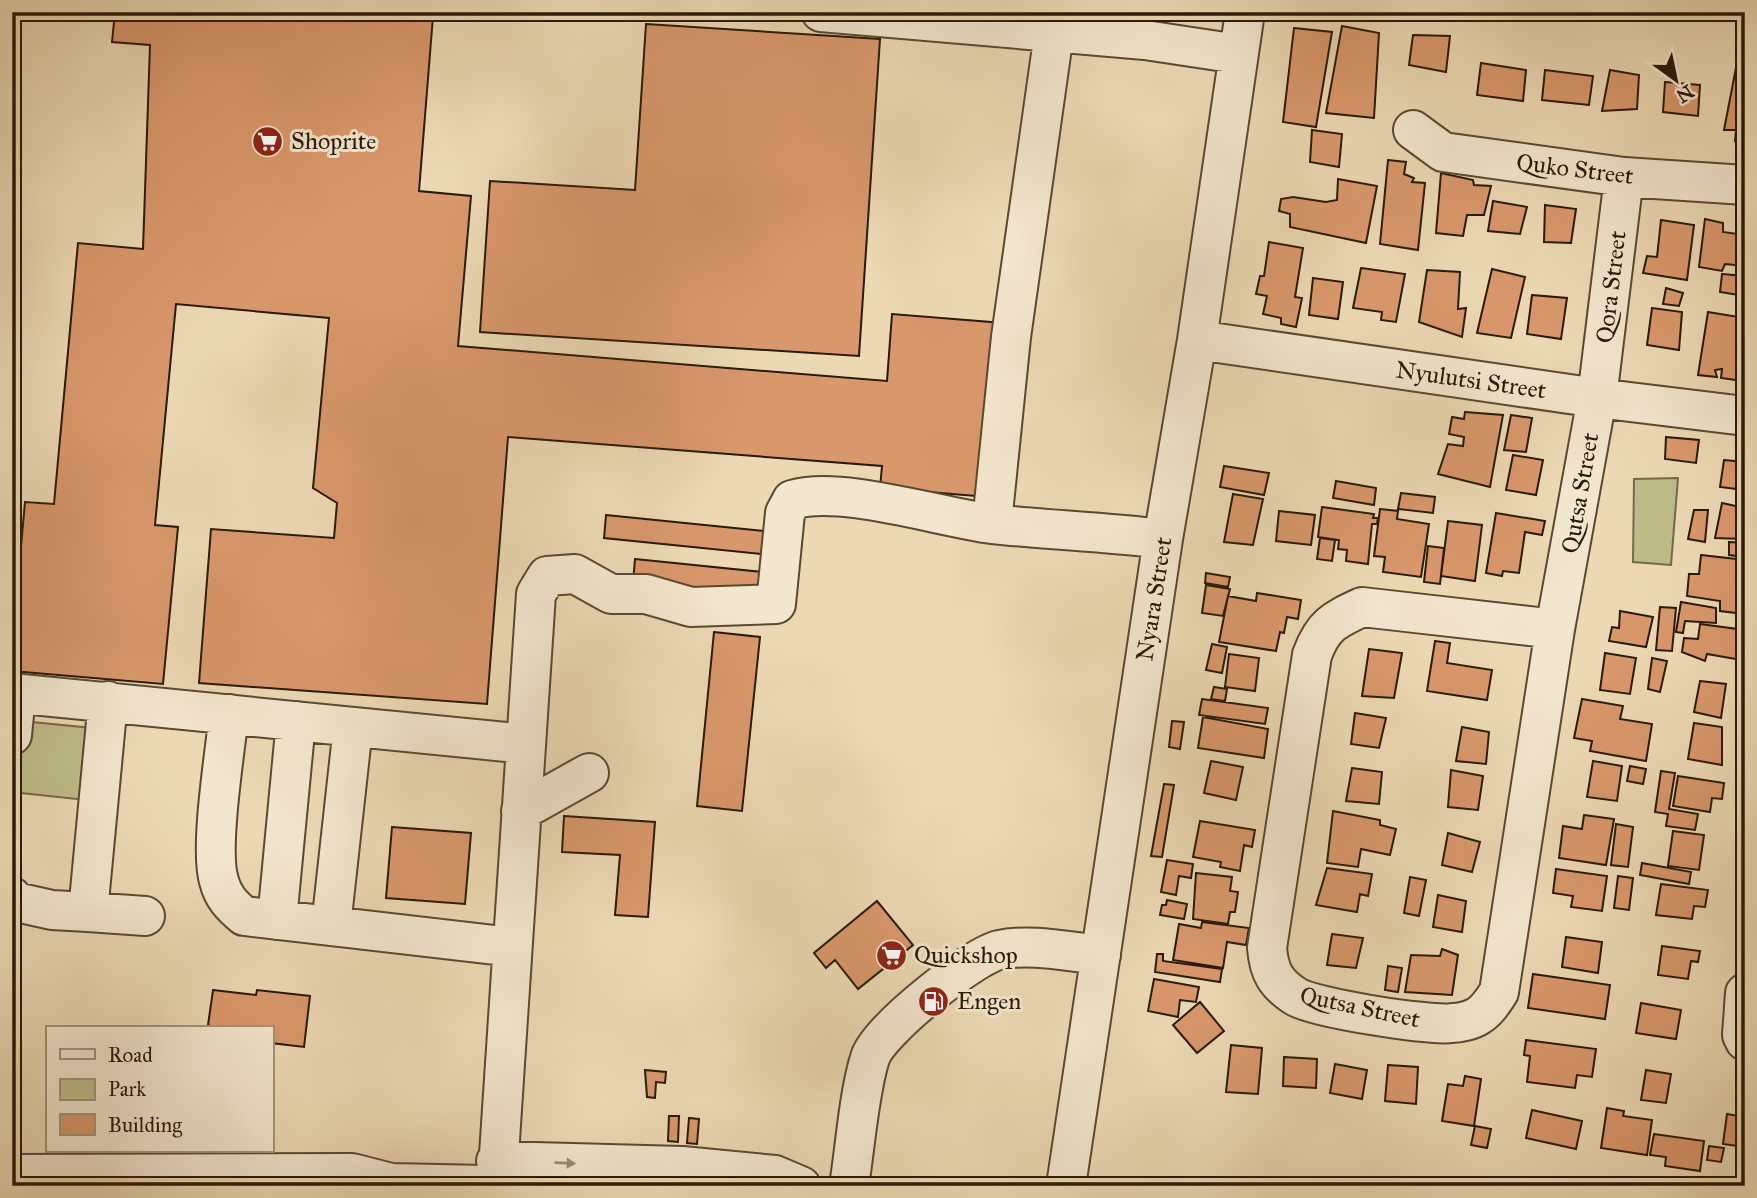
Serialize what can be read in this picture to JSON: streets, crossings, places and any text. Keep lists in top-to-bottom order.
{
  "streets": {
    "street": [
      "Quko Street",
      "Qora Street",
      "Nyulutsi Street",
      "Qutsa Street",
      "Nyara Street"
    ]
  },
  "crossings": [
    ["Quko Street", "Qora Street"],
    ["Qora Street", "Nyulutsi Street"],
    ["Qora Street", "Qutsa Street"],
    ["Nyulutsi Street", "Qutsa Street"],
    ["Nyulutsi Street", "Nyara Street"]
  ],
  "places": {
    "supermarket": ["Shoprite", "Quickshop"],
    "fuel station": ["Engen"]
  },
  "legend": ["Road", "Park", "Building"],
  "north": "bottom right"
}
